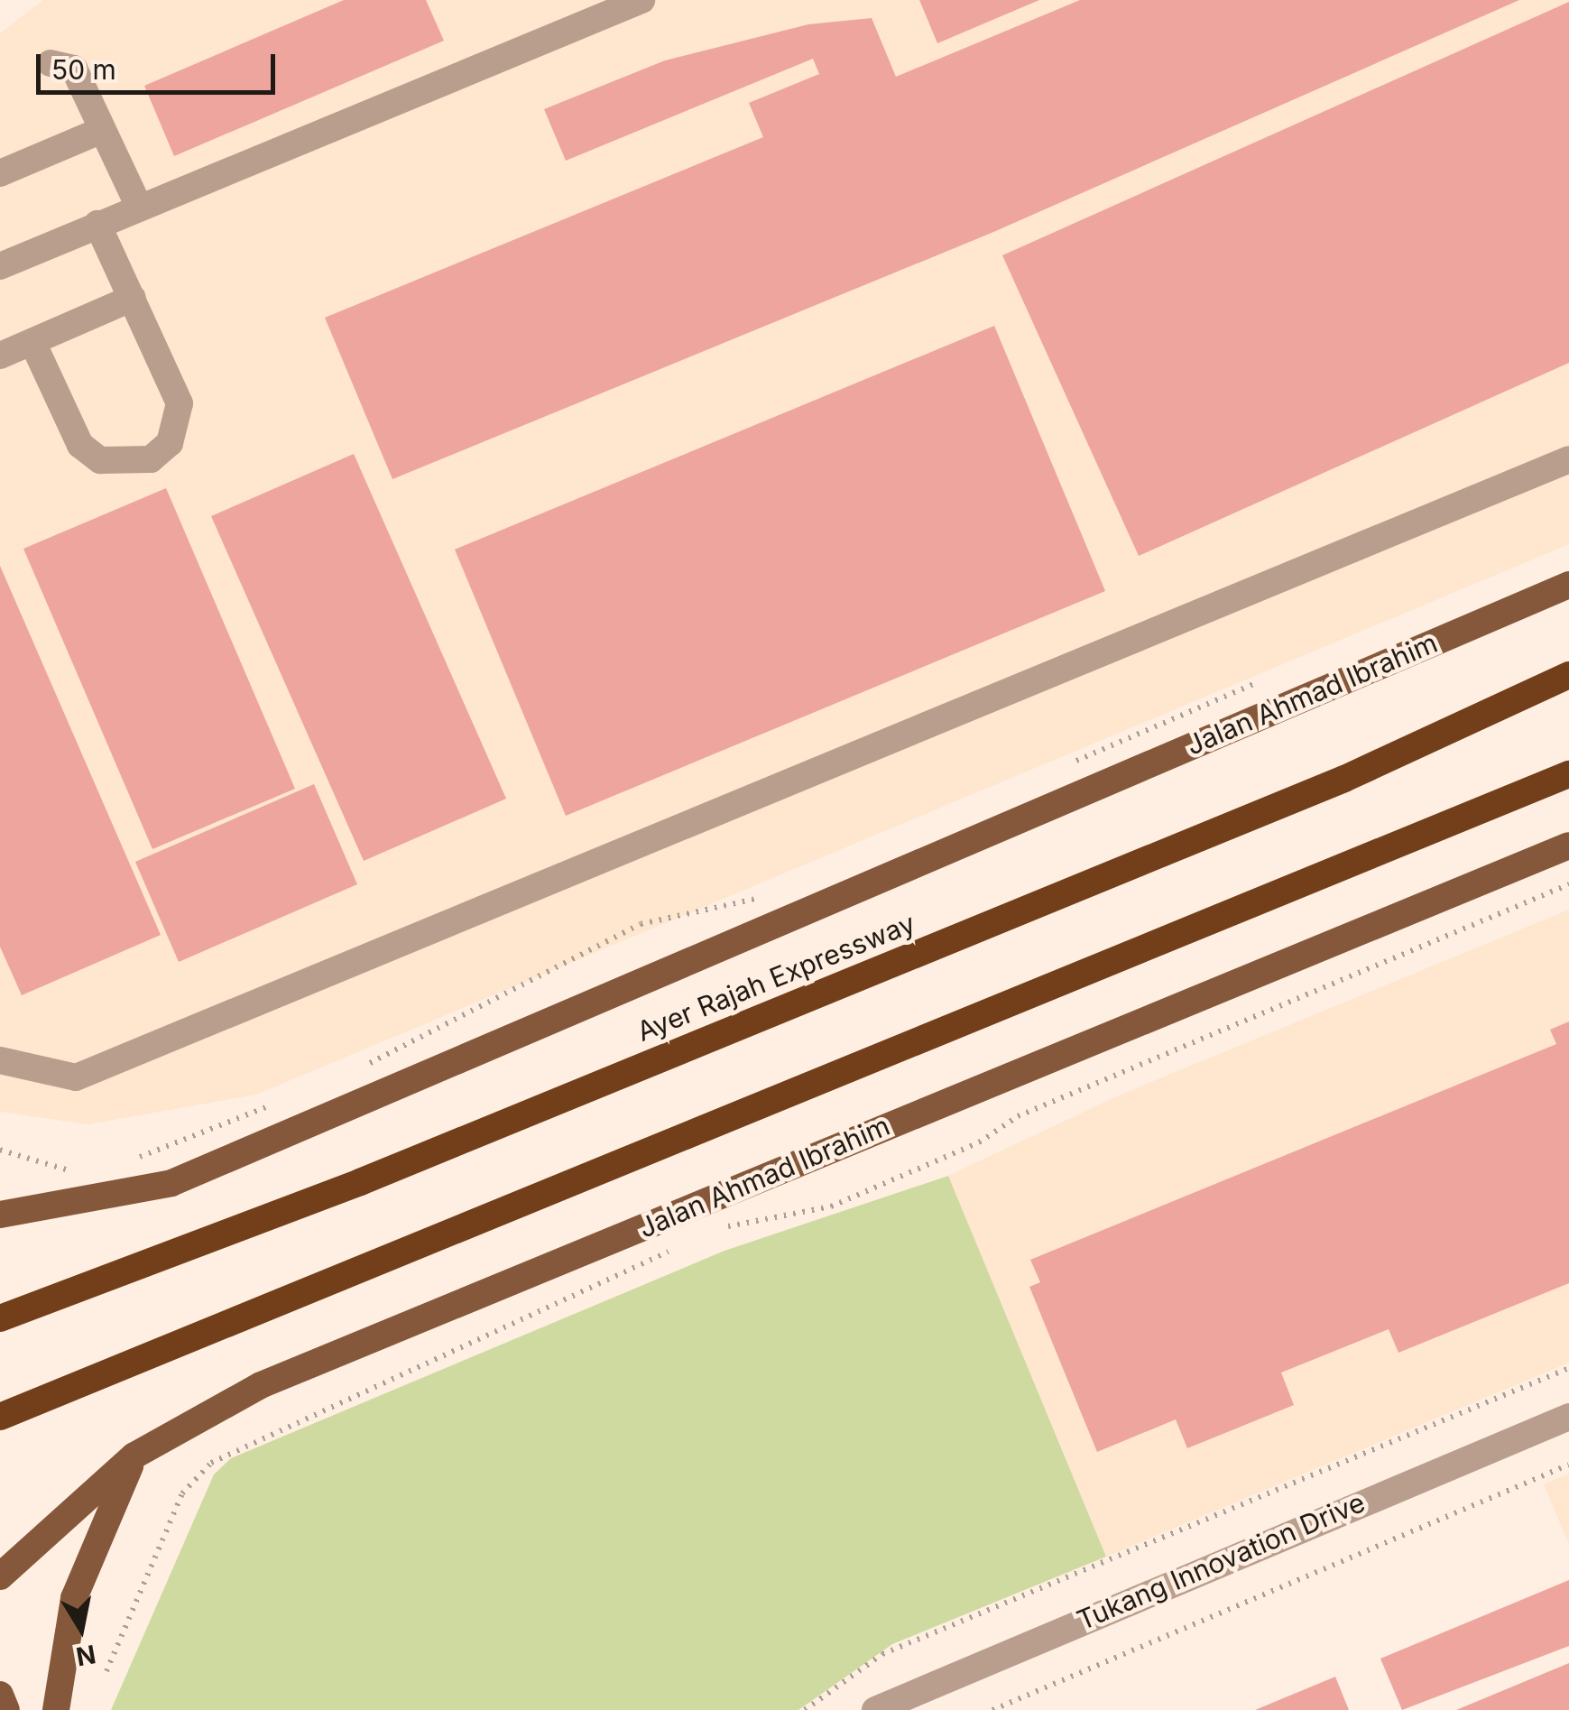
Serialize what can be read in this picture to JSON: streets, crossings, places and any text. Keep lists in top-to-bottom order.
{
  "streets": {
    "highway": ["Ayer Rajah Expressway"],
    "main road": ["Jalan Ahmad Ibrahim"],
    "street": ["Tukang Innovation Drive"]
  },
  "scale_bar": "50 m",
  "north": "bottom"
}
